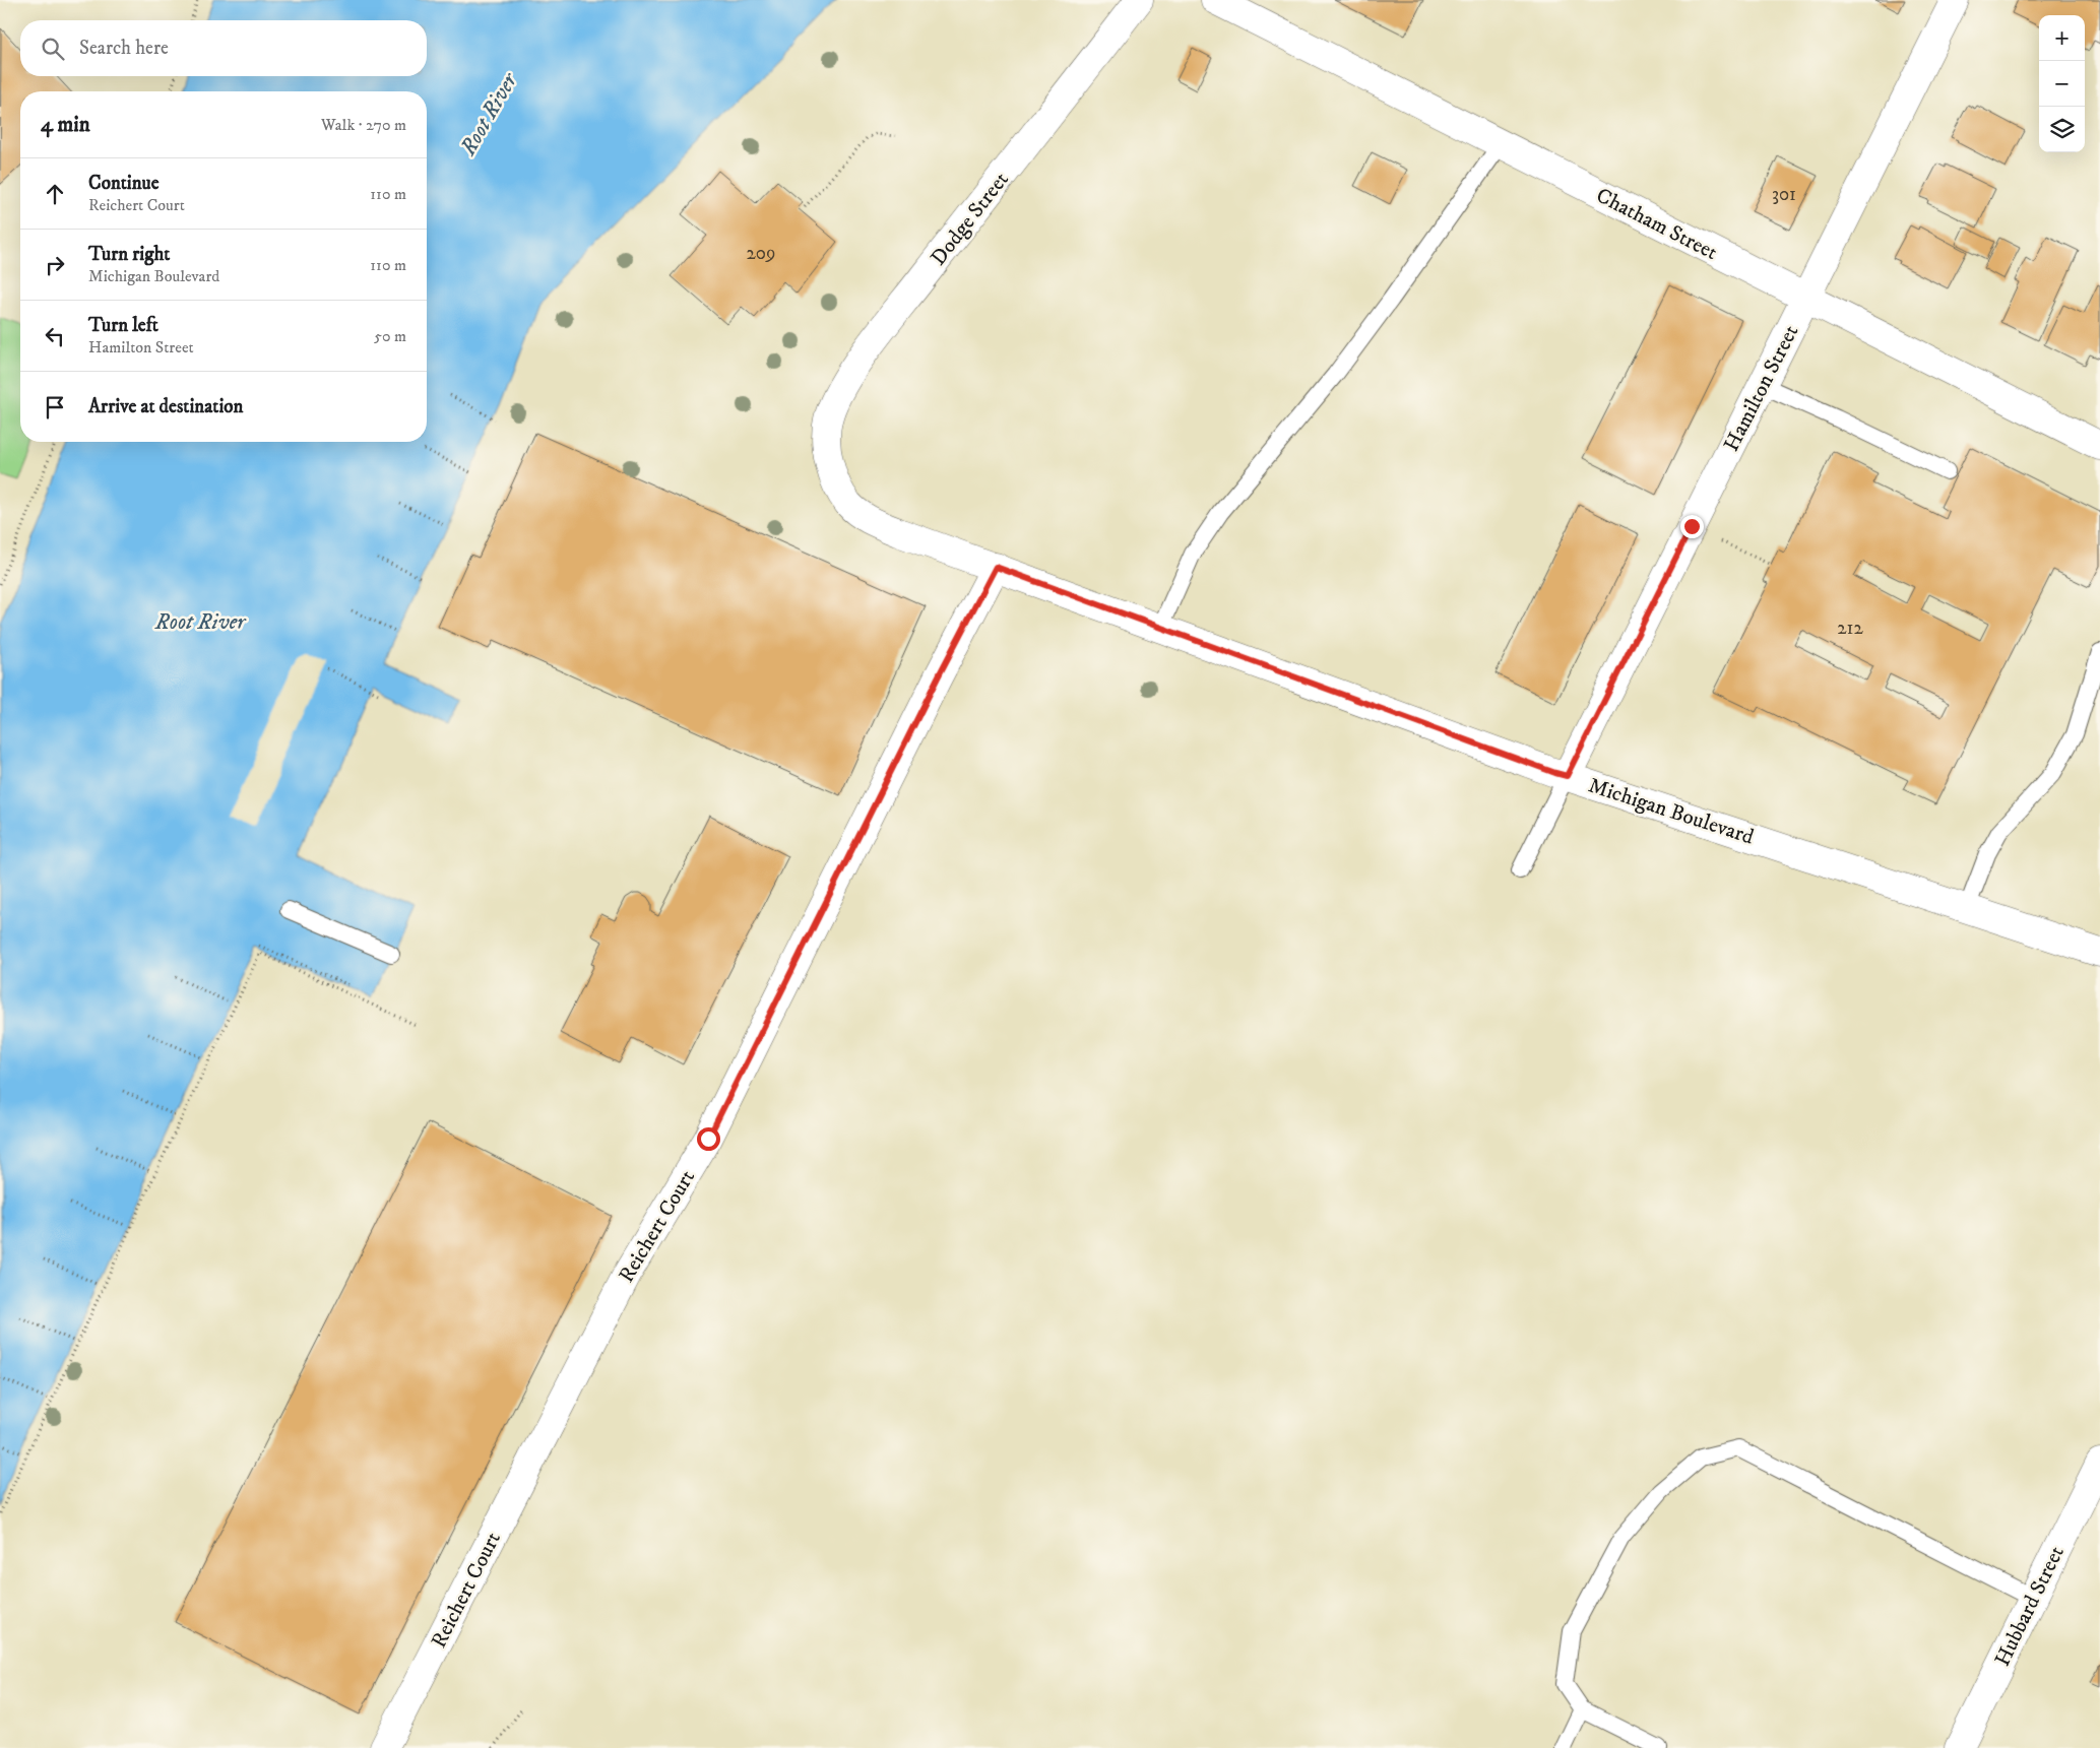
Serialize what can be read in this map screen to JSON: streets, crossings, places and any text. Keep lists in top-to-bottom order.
{
  "streets": {
    "street": [
      "Dodge Street",
      "Chatham Street",
      "Hamilton Street",
      "Michigan Boulevard",
      "Reichert Court",
      "Hubbard Street"
    ]
  },
  "crossings": [
    ["Dodge Street", "Michigan Boulevard"],
    ["Chatham Street", "Hamilton Street"],
    ["Hamilton Street", "Michigan Boulevard"],
    ["Michigan Boulevard", "Reichert Court"]
  ],
  "water": ["Root River"],
  "house_numbers": ["301", "209", "212"],
  "page": {
    "map_buttons": ["+", "−"],
    "search": "Search here",
    "heading": ["4 min", "Walk · 270 m"],
    "list": [
      ["Continue", "Reichert Court", "110 m"],
      ["Turn right", "Michigan Boulevard", "110 m"],
      ["Turn left", "Hamilton Street", "50 m"],
      "Arrive at destination"
    ]
  }
}
